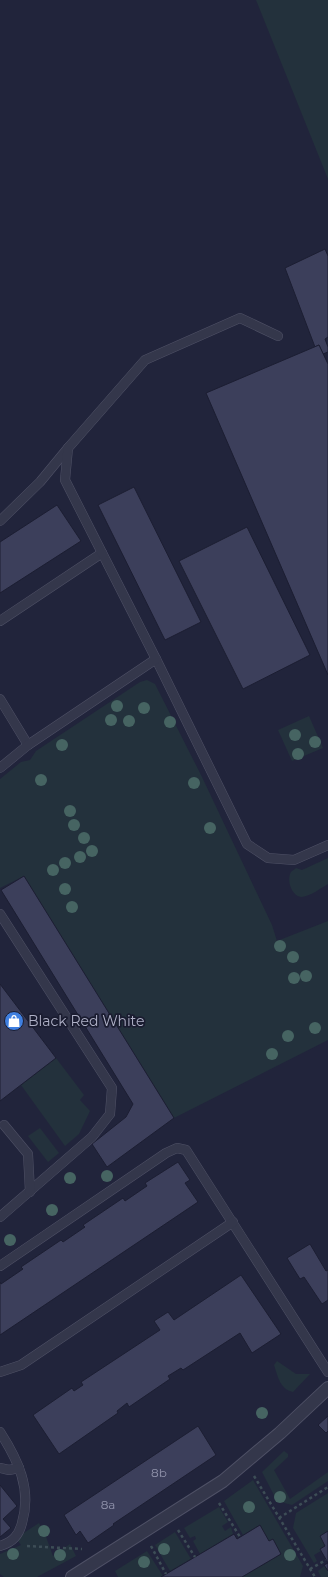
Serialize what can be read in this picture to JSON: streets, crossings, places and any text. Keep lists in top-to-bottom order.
{
  "places": {
    "shop": ["Black Red White"]
  },
  "house_numbers": ["8b", "8a"]
}
